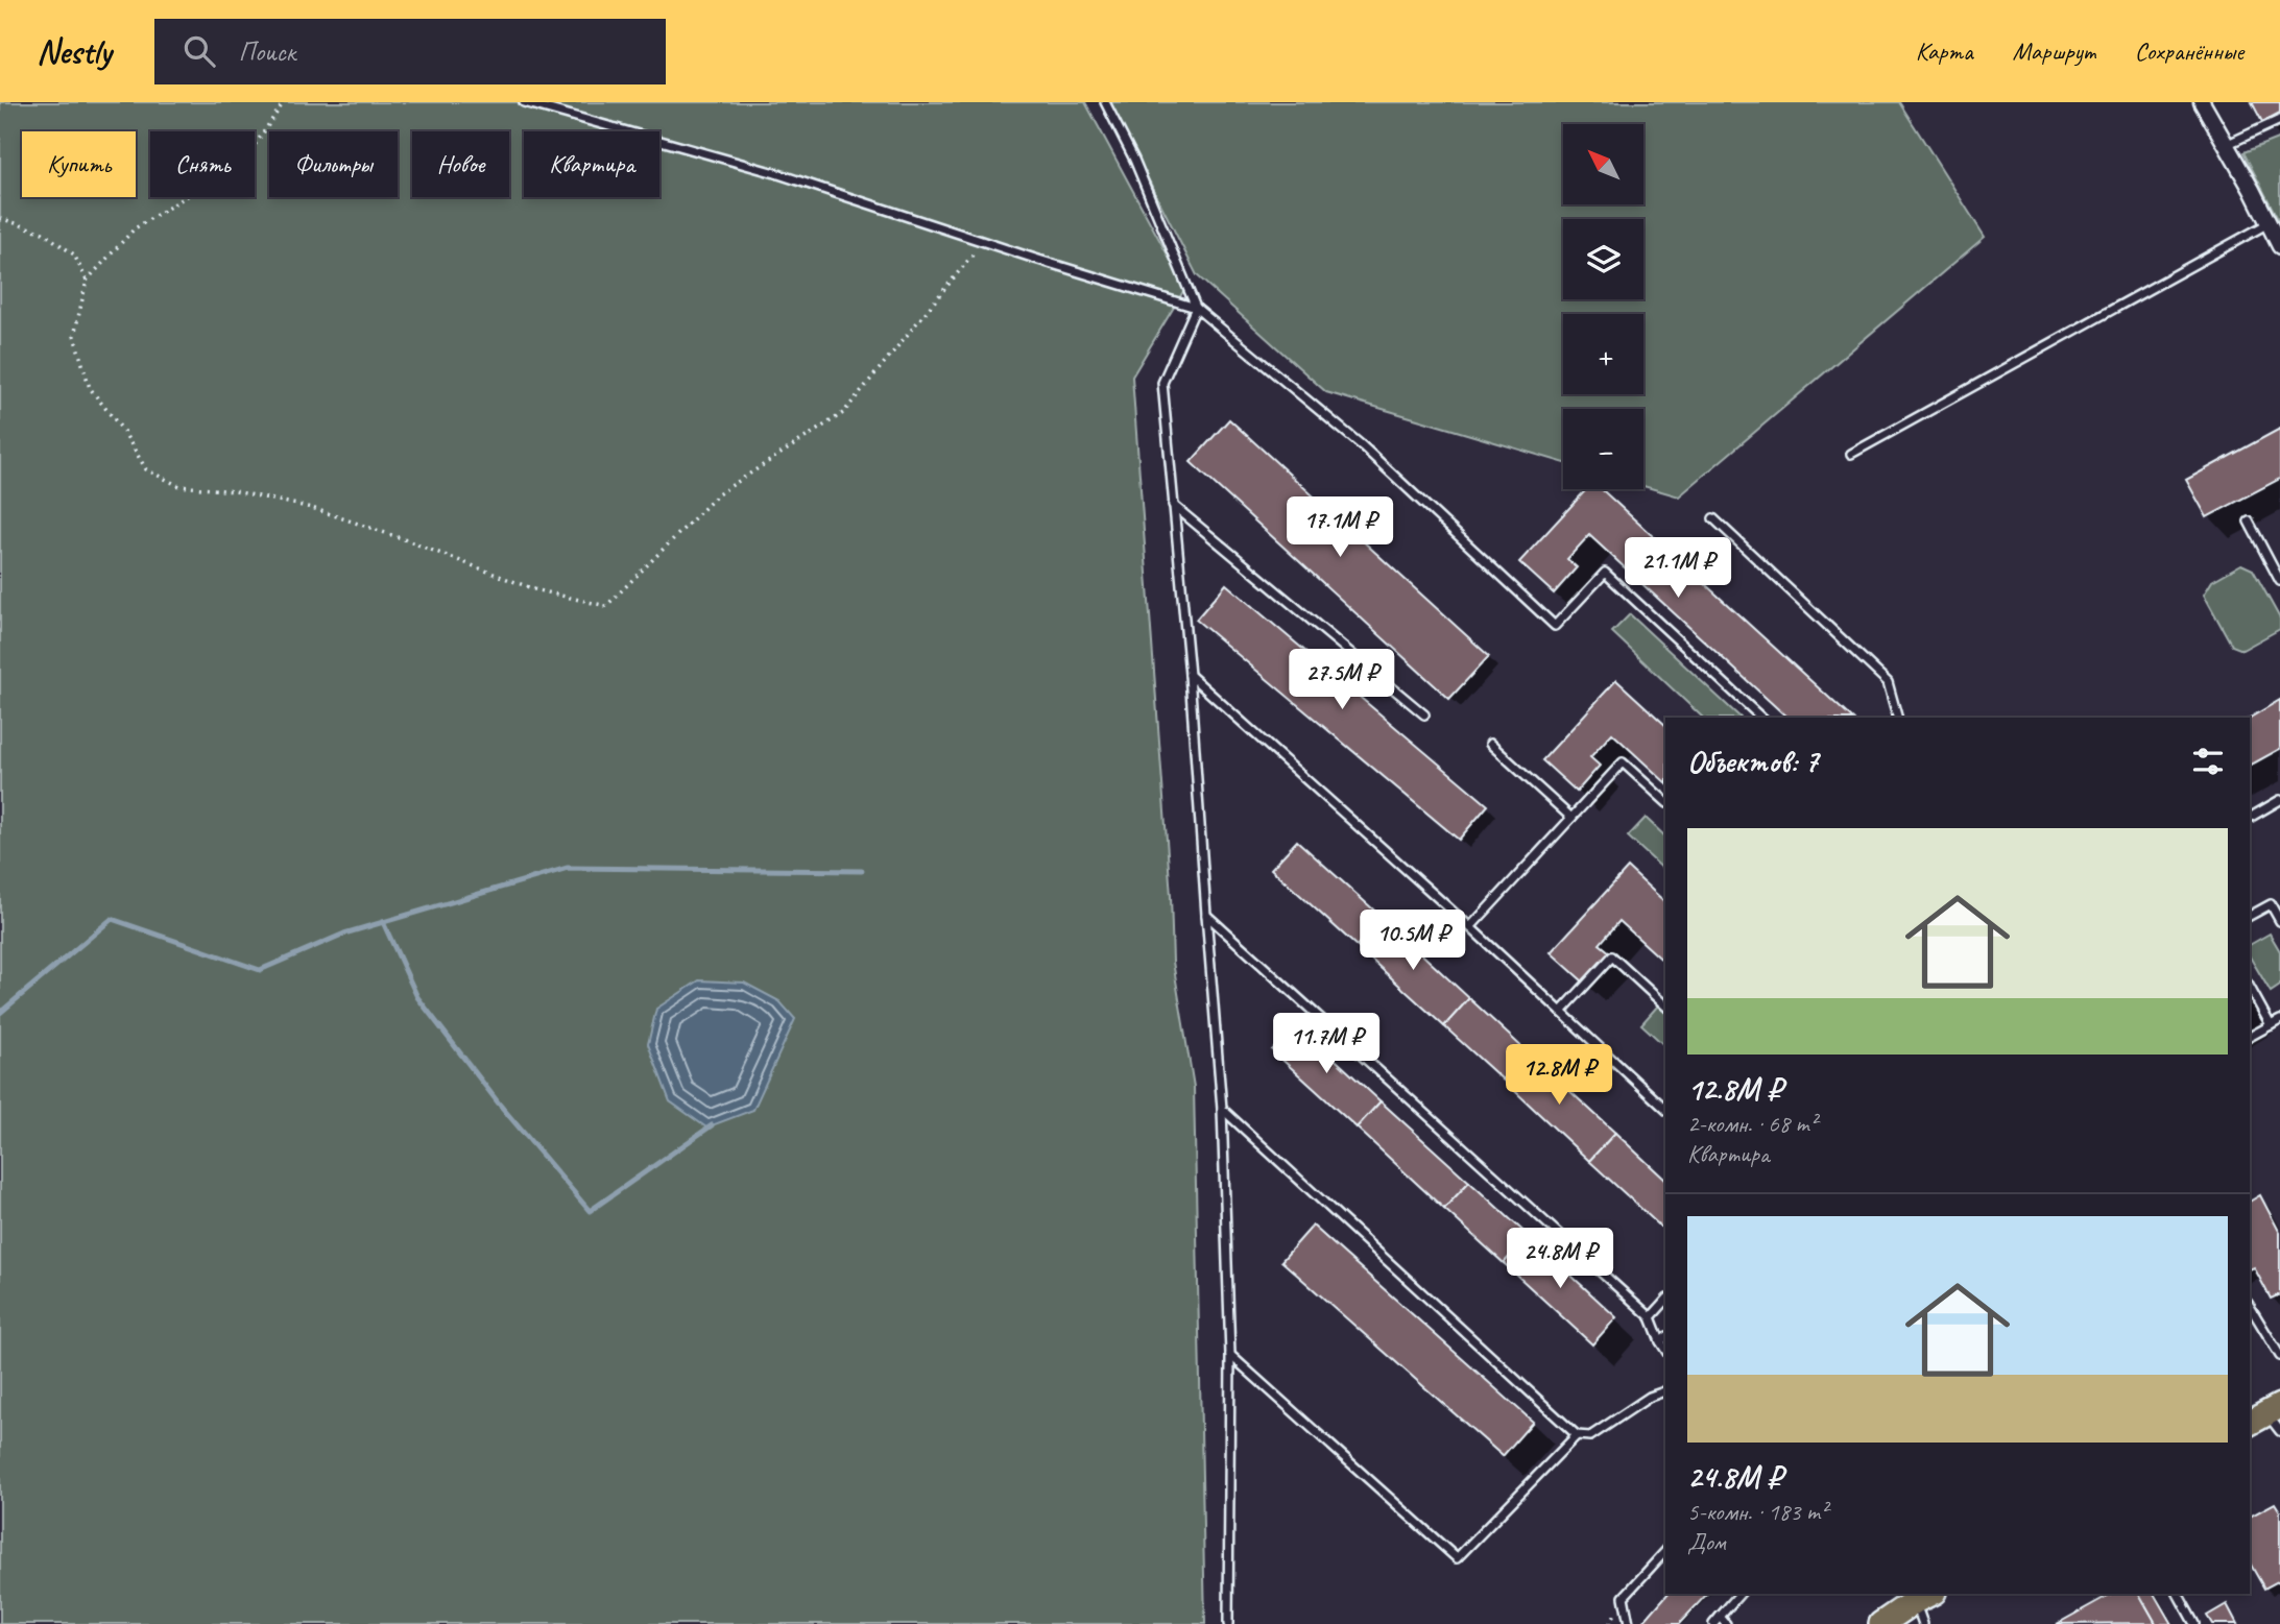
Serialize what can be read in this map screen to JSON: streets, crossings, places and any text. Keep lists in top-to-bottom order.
{
  "north": "top left",
  "page": {
    "header": "Nestly",
    "search": "Поиск",
    "nav": ["Карта", "Маршрут", "Сохранённые"],
    "map_buttons": ["+", "−"],
    "chip": [
      "Купить",
      "Снять",
      "Фильтры",
      "Новое",
      "Квартира"
    ],
    "price": [
      "17.1M ₽",
      "21.1M ₽",
      "27.5M ₽",
      "10.5M ₽",
      "11.7M ₽",
      "12.8M ₽",
      "24.8M ₽"
    ],
    "heading": "Объектов: 7",
    "list": [
      {
        "name": "12.8M ₽",
        "note": "2-комн. · 68 m² · Квартира"
      },
      {
        "name": "24.8M ₽",
        "note": "5-комн. · 183 m² · Дом"
      }
    ]
  }
}
